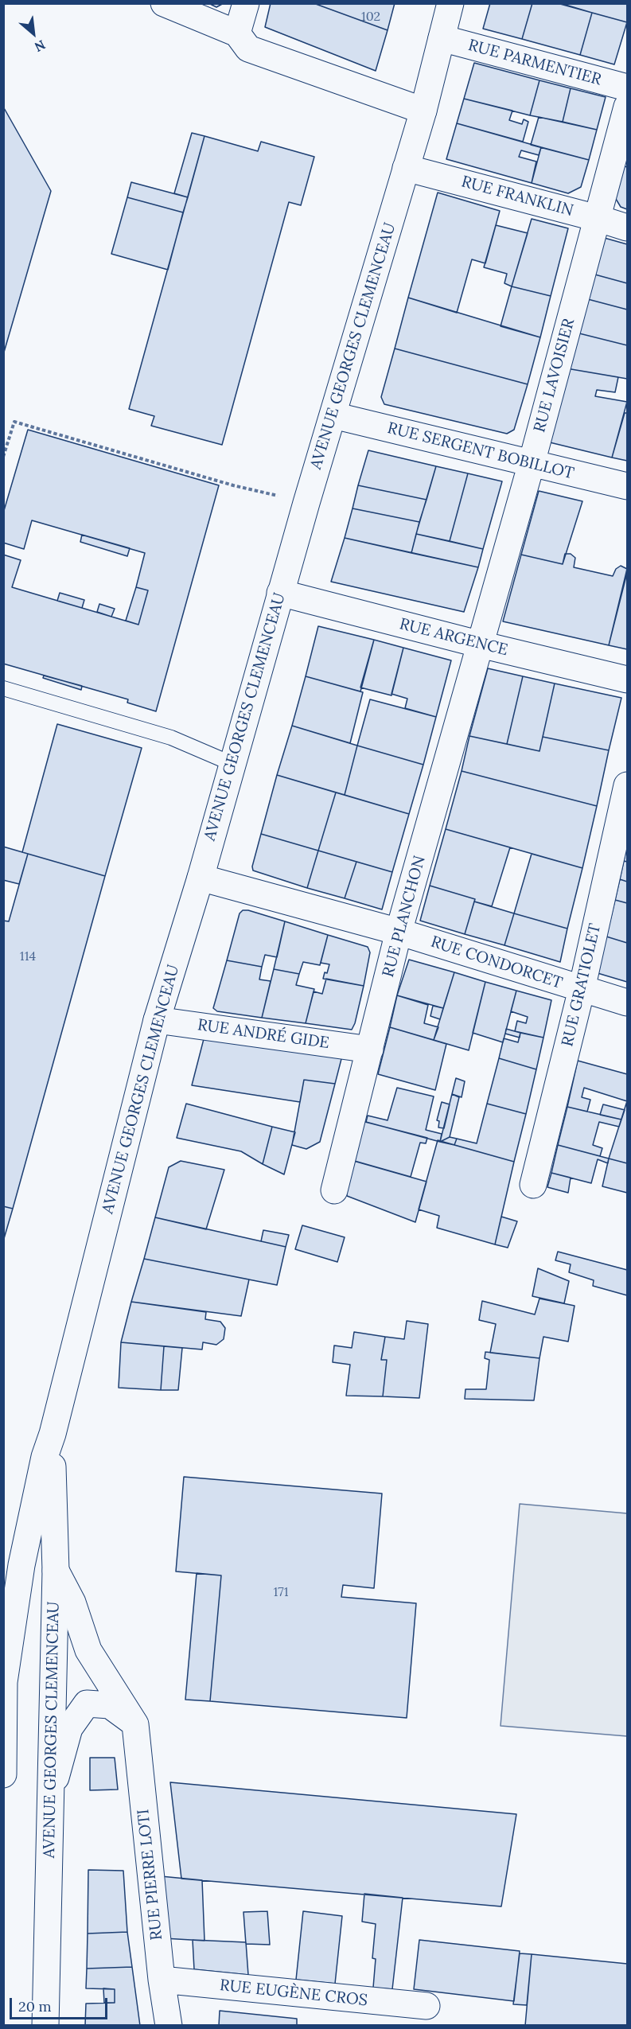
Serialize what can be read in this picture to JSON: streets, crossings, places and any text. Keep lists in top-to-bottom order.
{
  "streets": {
    "street": [
      "RUE PARMENTIER",
      "RUE FRANKLIN",
      "AVENUE GEORGES CLEMENCEAU",
      "RUE LAVOISIER",
      "RUE SERGENT BOBILLOT",
      "RUE ARGENCE",
      "RUE PLANCHON",
      "RUE CONDORCET",
      "RUE GRATIOLET",
      "RUE ANDRÉ GIDE",
      "RUE PIERRE LOTI",
      "RUE EUGÈNE CROS"
    ]
  },
  "crossings": [
    ["RUE PARMENTIER", "AVENUE GEORGES CLEMENCEAU"],
    ["RUE FRANKLIN", "AVENUE GEORGES CLEMENCEAU"],
    ["RUE FRANKLIN", "RUE LAVOISIER"],
    ["AVENUE GEORGES CLEMENCEAU", "RUE SERGENT BOBILLOT"],
    ["AVENUE GEORGES CLEMENCEAU", "RUE ARGENCE"],
    ["AVENUE GEORGES CLEMENCEAU", "RUE CONDORCET"],
    ["AVENUE GEORGES CLEMENCEAU", "RUE ANDRÉ GIDE"],
    ["AVENUE GEORGES CLEMENCEAU", "RUE PIERRE LOTI"],
    ["RUE LAVOISIER", "RUE SERGENT BOBILLOT"],
    ["RUE LAVOISIER", "RUE ARGENCE"],
    ["RUE LAVOISIER", "RUE PLANCHON"],
    ["RUE ARGENCE", "RUE PLANCHON"],
    ["RUE PLANCHON", "RUE CONDORCET"],
    ["RUE PLANCHON", "RUE ANDRÉ GIDE"],
    ["RUE CONDORCET", "RUE GRATIOLET"],
    ["RUE PIERRE LOTI", "RUE EUGÈNE CROS"]
  ],
  "house_numbers": ["102", "114", "171"],
  "scale_bar": "20 m",
  "north": "bottom right"
}
